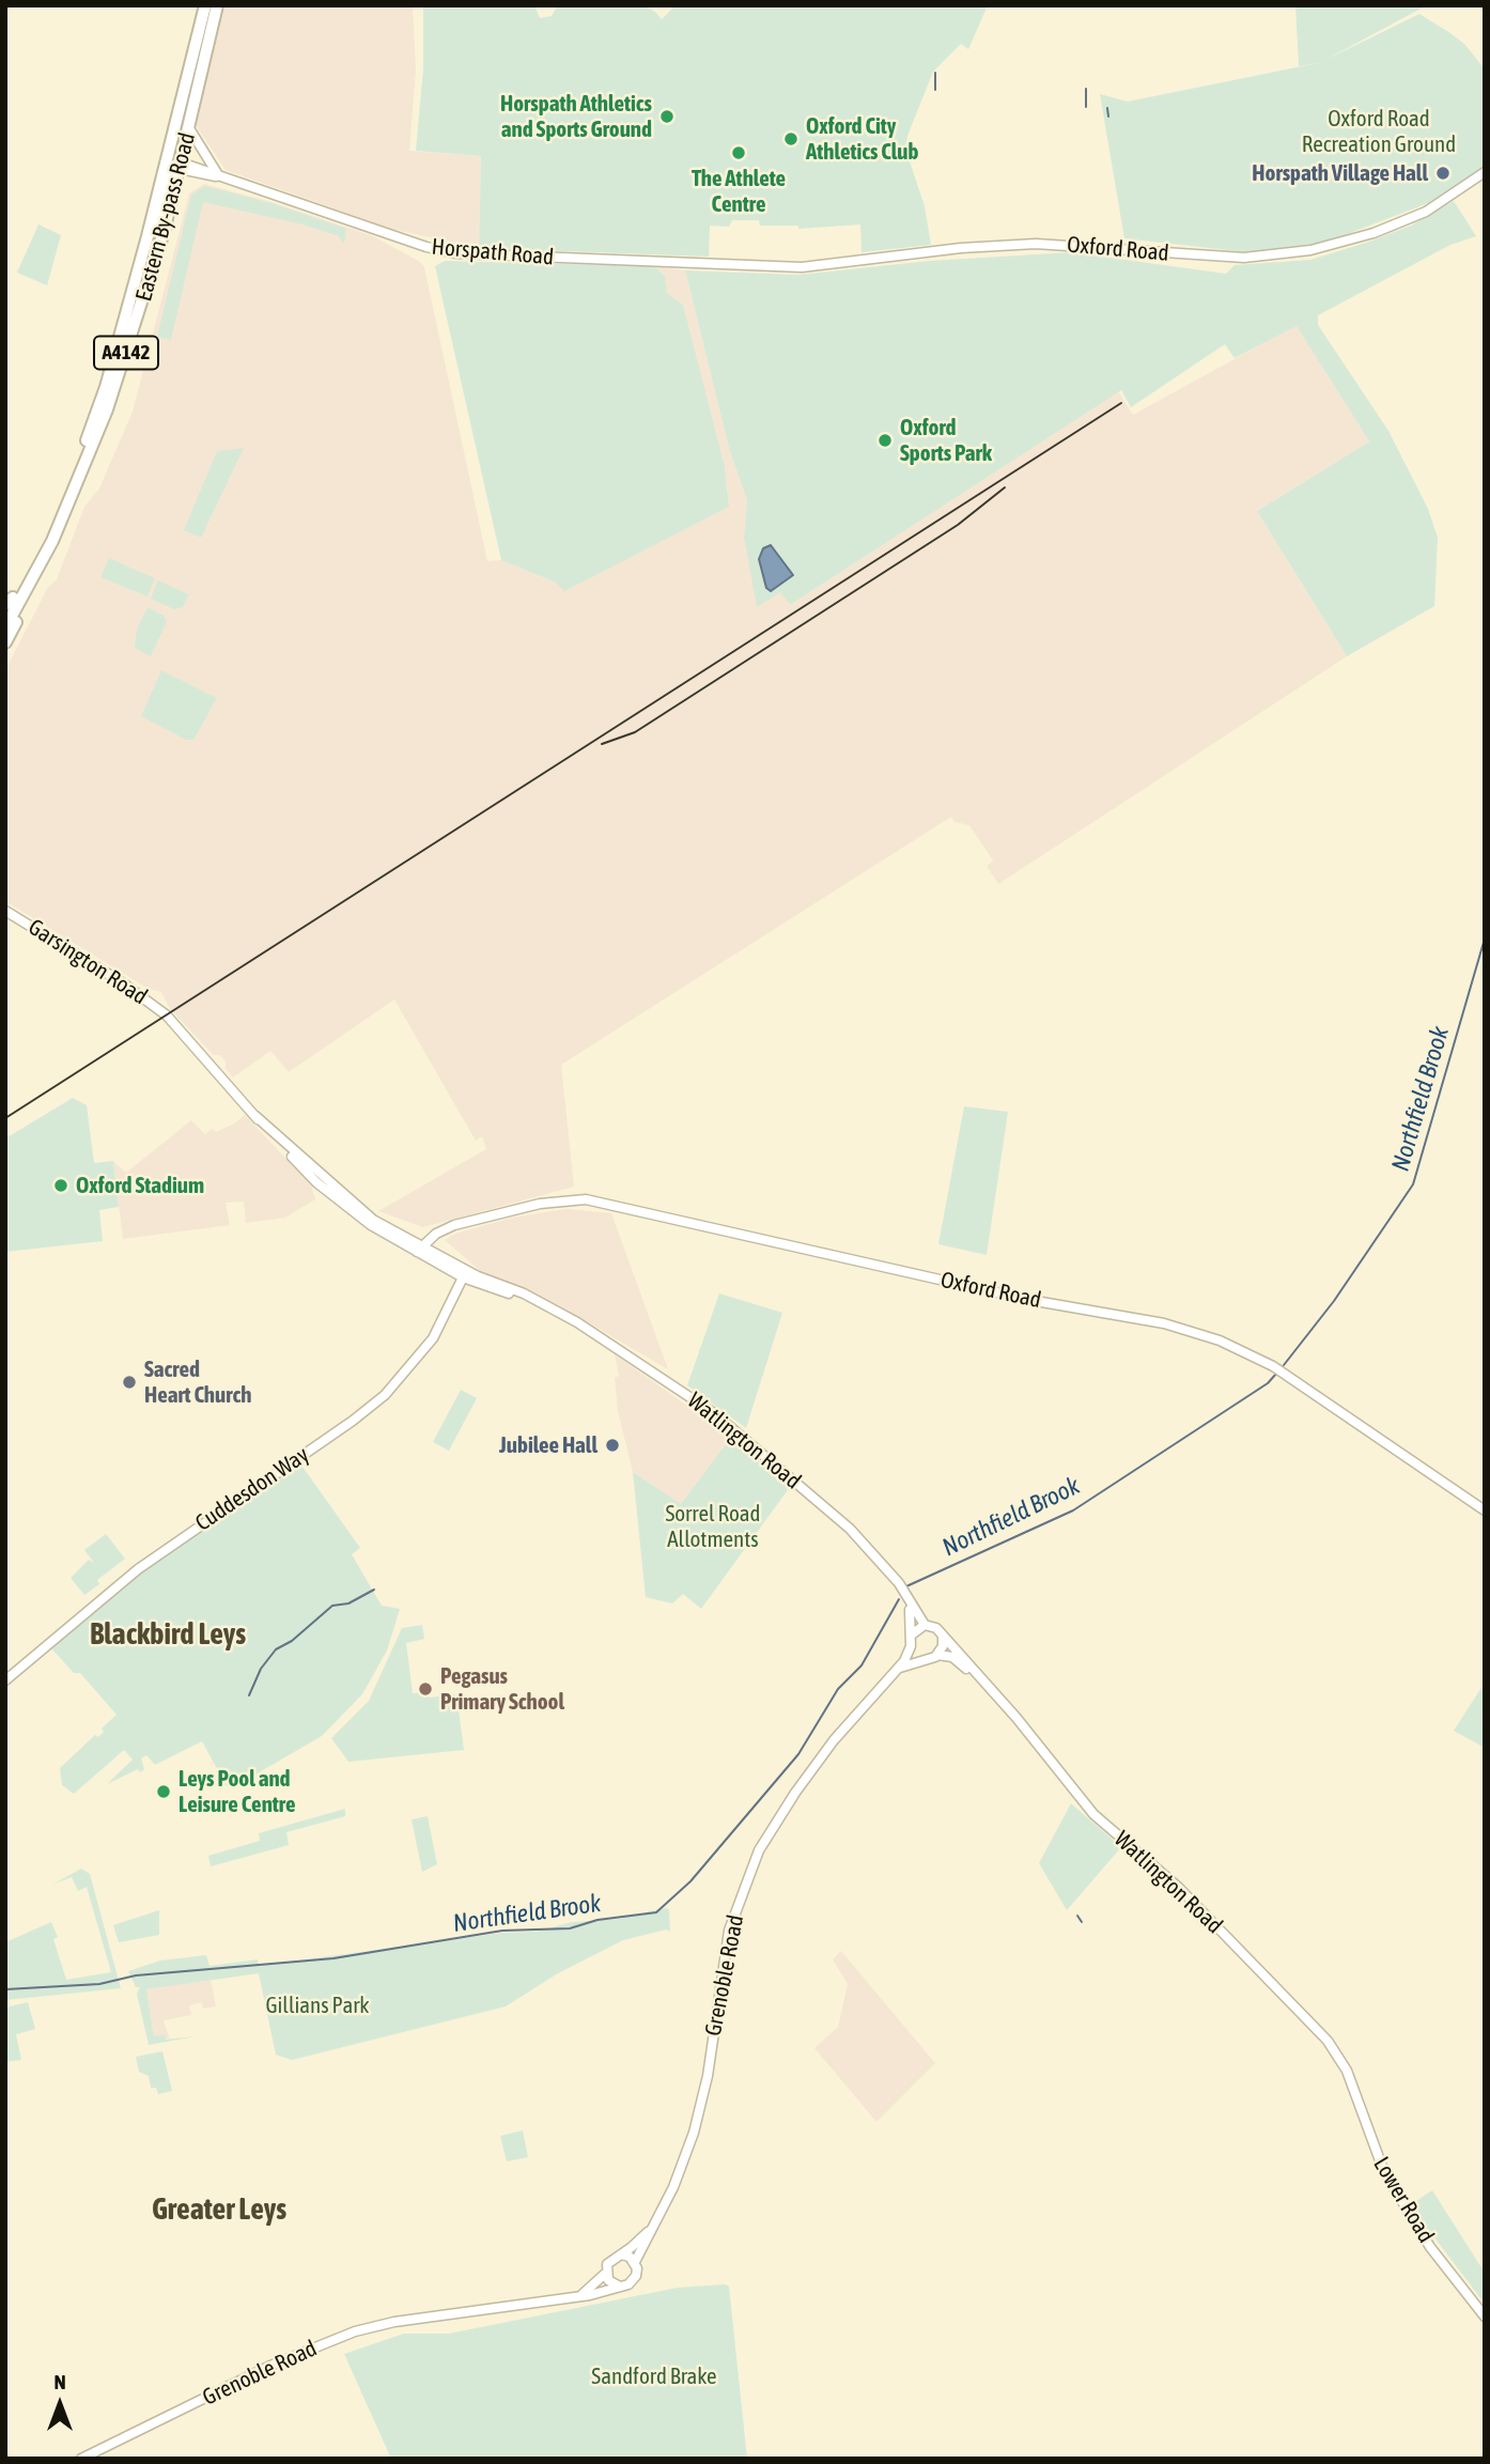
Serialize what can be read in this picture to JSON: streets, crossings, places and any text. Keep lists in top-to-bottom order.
{
  "streets": {
    "highway": ["Eastern By-pass Road", "A4142"],
    "street": [
      "Oxford Road",
      "Horspath Road",
      "Garsington Road",
      "Watlington Road",
      "Cuddesdon Way",
      "Grenoble Road",
      "Lower Road"
    ]
  },
  "crossings": [
    ["Eastern By-pass Road", "Horspath Road"],
    ["Oxford Road", "Horspath Road"],
    ["Oxford Road", "Watlington Road"],
    ["Garsington Road", "Watlington Road"],
    ["Watlington Road", "Cuddesdon Way"],
    ["Watlington Road", "Grenoble Road"],
    ["Watlington Road", "Lower Road"]
  ],
  "districts": ["Blackbird Leys", "Greater Leys"],
  "water": ["Northfield Brook"],
  "parks": [
    "Oxford Road Recreation Ground",
    "Sorrel Road Allotments",
    "Gillians Park",
    "Sandford Brake"
  ],
  "places": [
    "Horspath Athletics and Sports Ground",
    "Oxford City Athletics Club",
    "The Athlete Centre",
    "Horspath Village Hall",
    "Oxford Sports Park",
    "Oxford Stadium",
    "Sacred Heart Church",
    "Jubilee Hall",
    "Pegasus Primary School",
    "Leys Pool and Leisure Centre"
  ],
  "north": "top"
}
